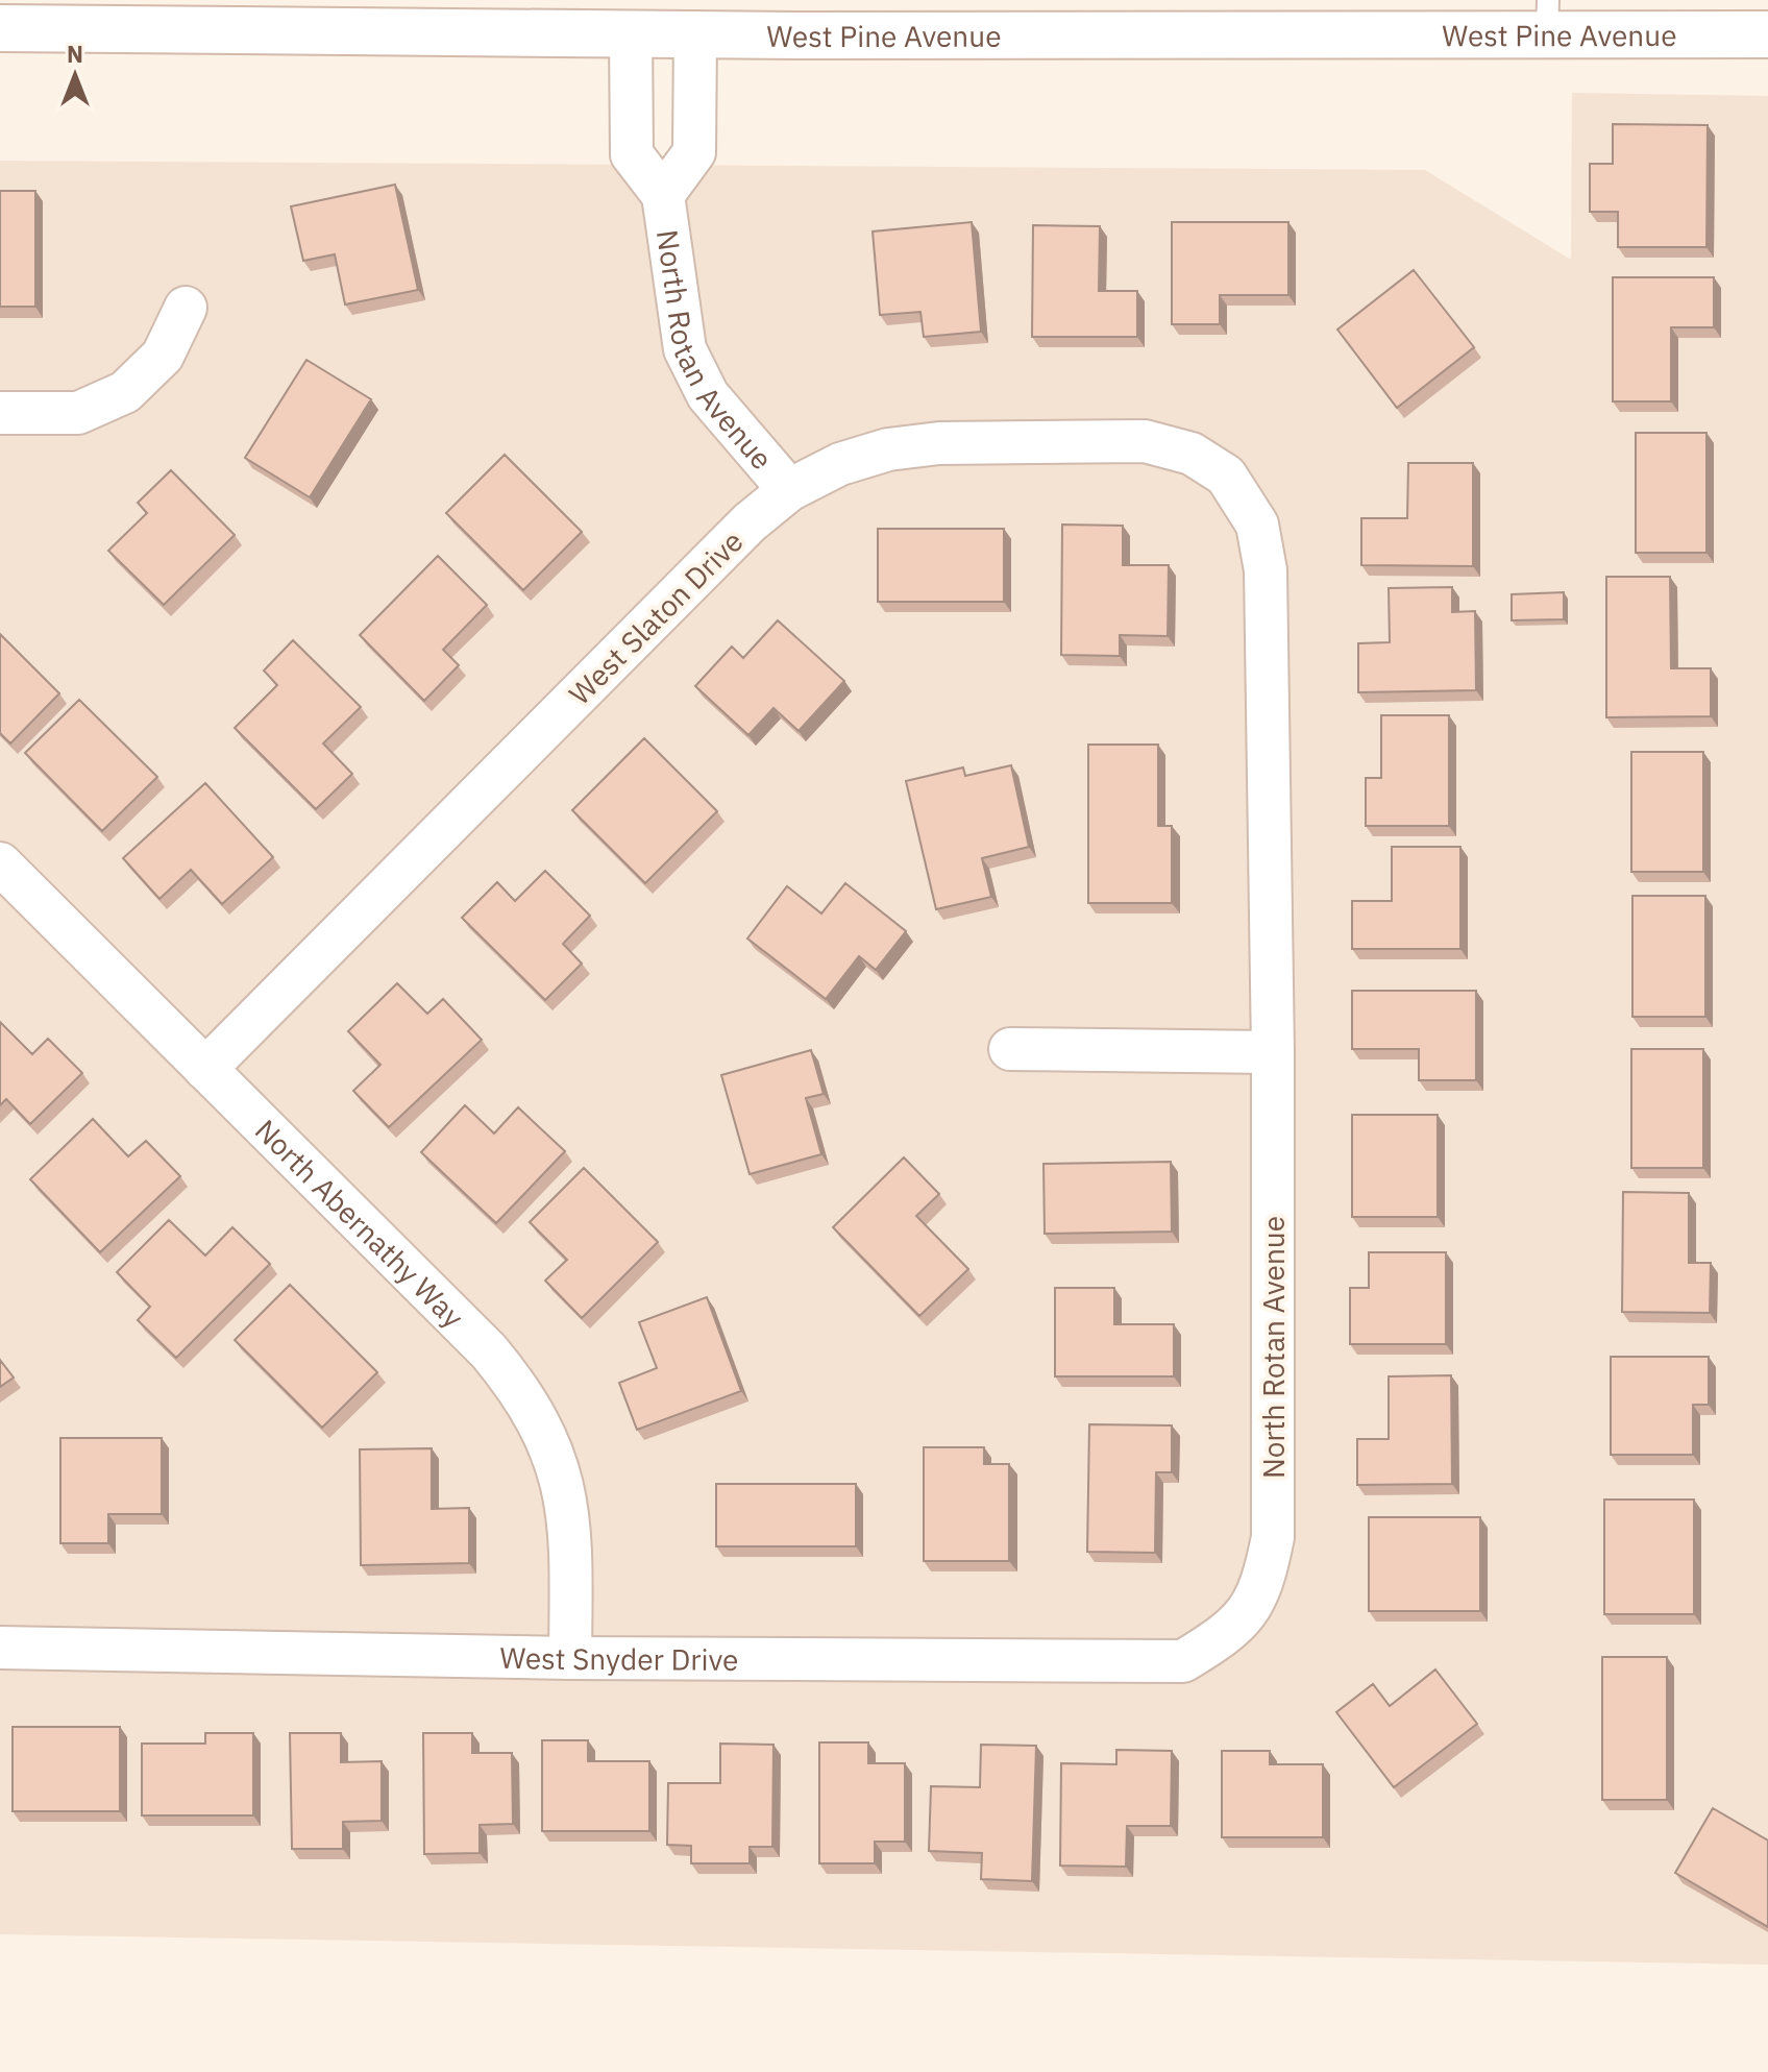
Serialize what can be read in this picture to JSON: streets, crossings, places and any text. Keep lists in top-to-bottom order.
{
  "streets": {
    "street": [
      "West Pine Avenue",
      "North Rotan Avenue",
      "West Slaton Drive",
      "North Abernathy Way",
      "West Snyder Drive"
    ]
  },
  "crossings": [
    ["West Pine Avenue", "North Rotan Avenue"],
    ["North Rotan Avenue", "West Slaton Drive"],
    ["North Rotan Avenue", "West Snyder Drive"],
    ["West Slaton Drive", "North Abernathy Way"],
    ["North Abernathy Way", "West Snyder Drive"]
  ],
  "north": "top"
}
